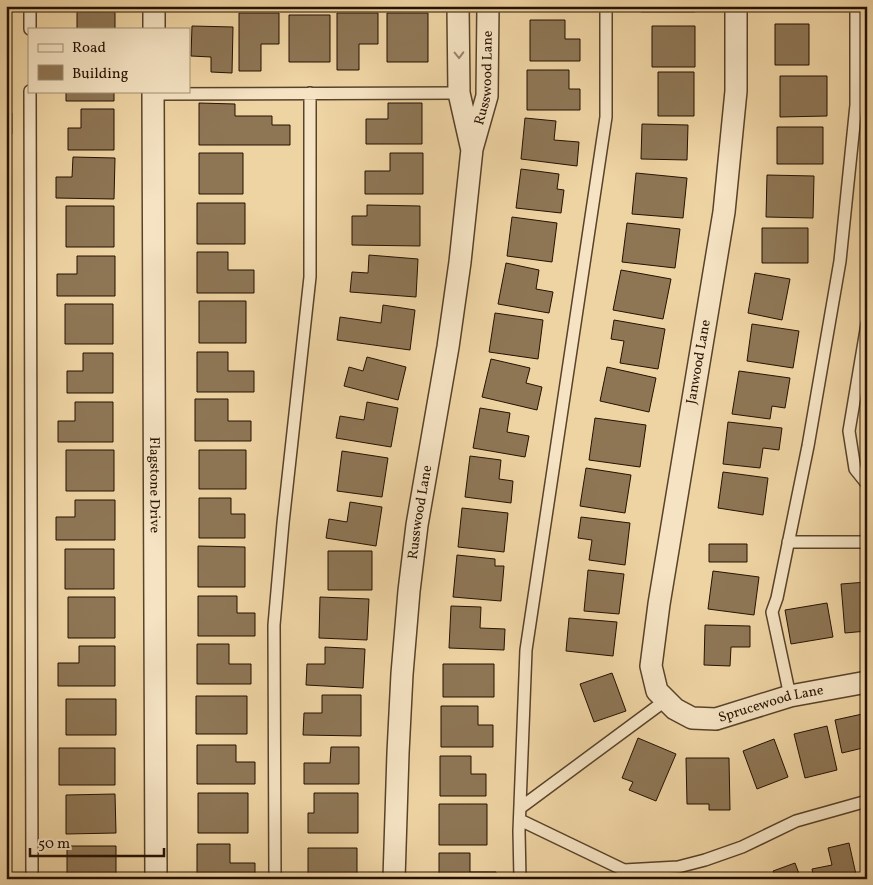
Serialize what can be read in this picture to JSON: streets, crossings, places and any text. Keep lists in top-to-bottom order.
{
  "streets": {
    "street": [
      "Russwood Lane",
      "Janwood Lane",
      "Flagstone Drive",
      "Sprucewood Lane"
    ]
  },
  "crossings": [
    ["Janwood Lane", "Sprucewood Lane"]
  ],
  "legend": ["Road", "Building"],
  "scale_bar": "50 m"
}
